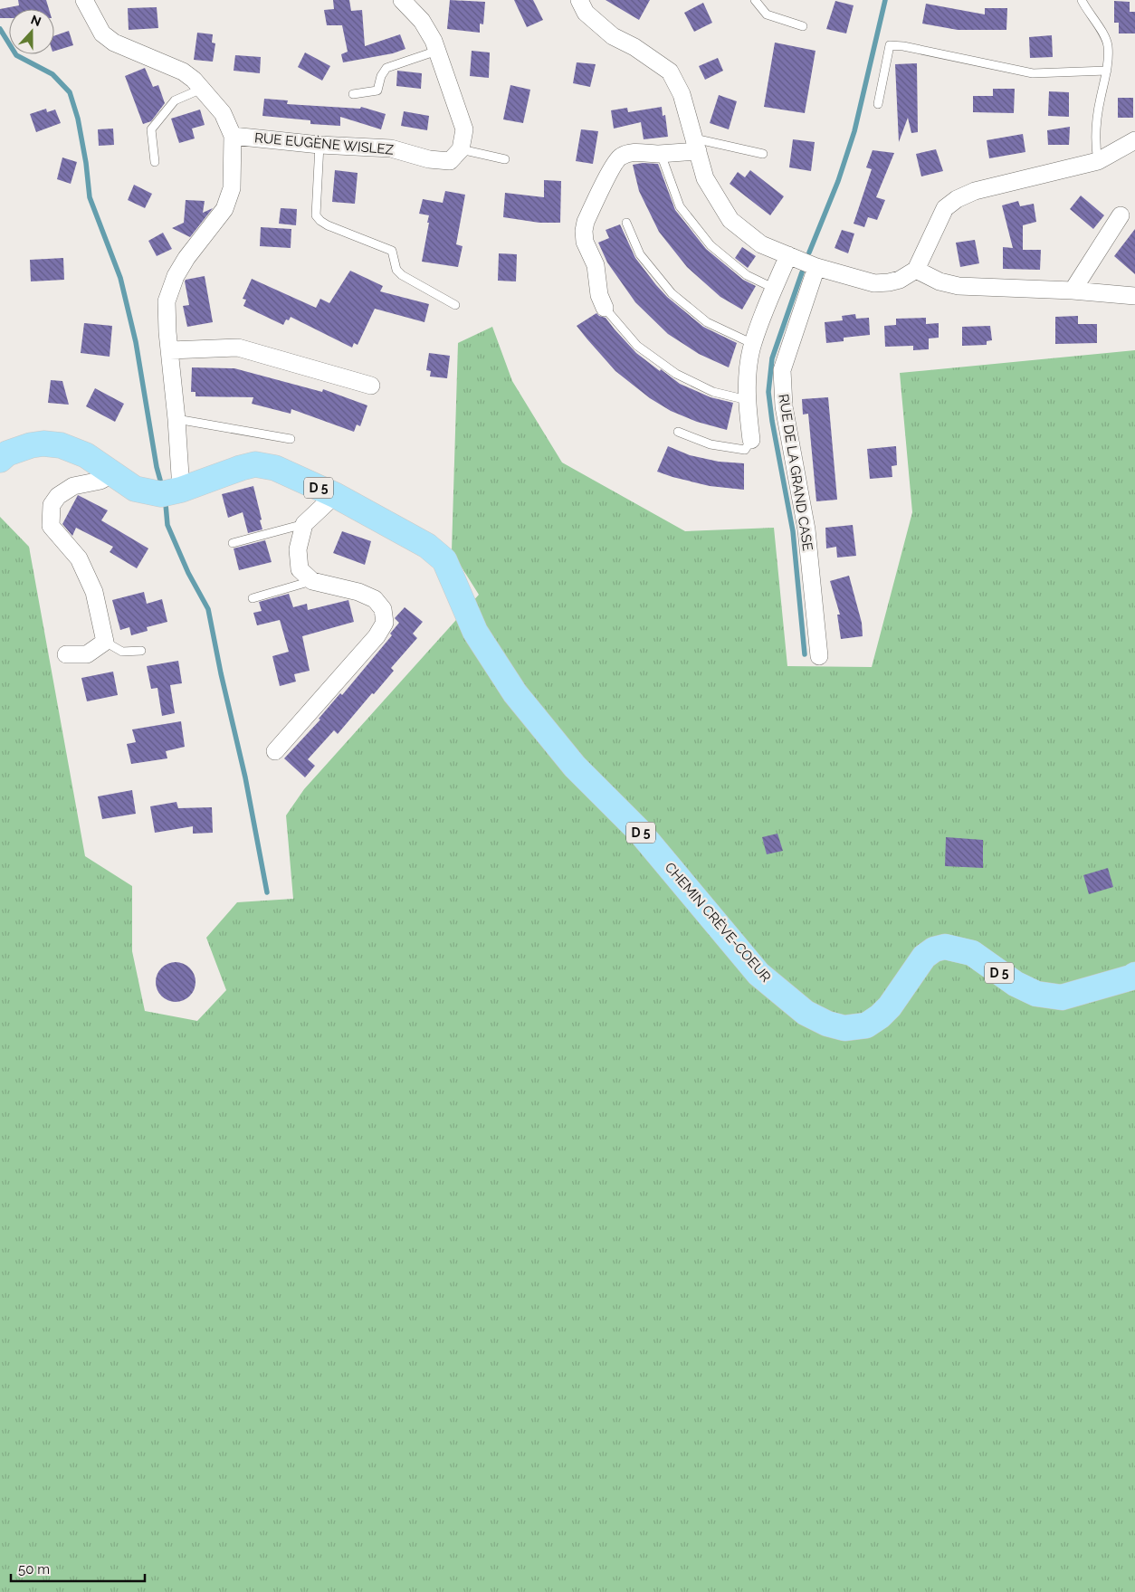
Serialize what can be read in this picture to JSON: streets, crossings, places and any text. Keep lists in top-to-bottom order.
{
  "streets": {
    "main road": ["D 5", "CHEMIN CRÈVE-COEUR"],
    "street": ["RUE EUGÈNE WISLEZ", "RUE DE LA GRAND CASE"]
  },
  "crossings": [
    ["D 5", "CHEMIN CRÈVE-COEUR"]
  ],
  "scale_bar": "50 m",
  "north": "top"
}
